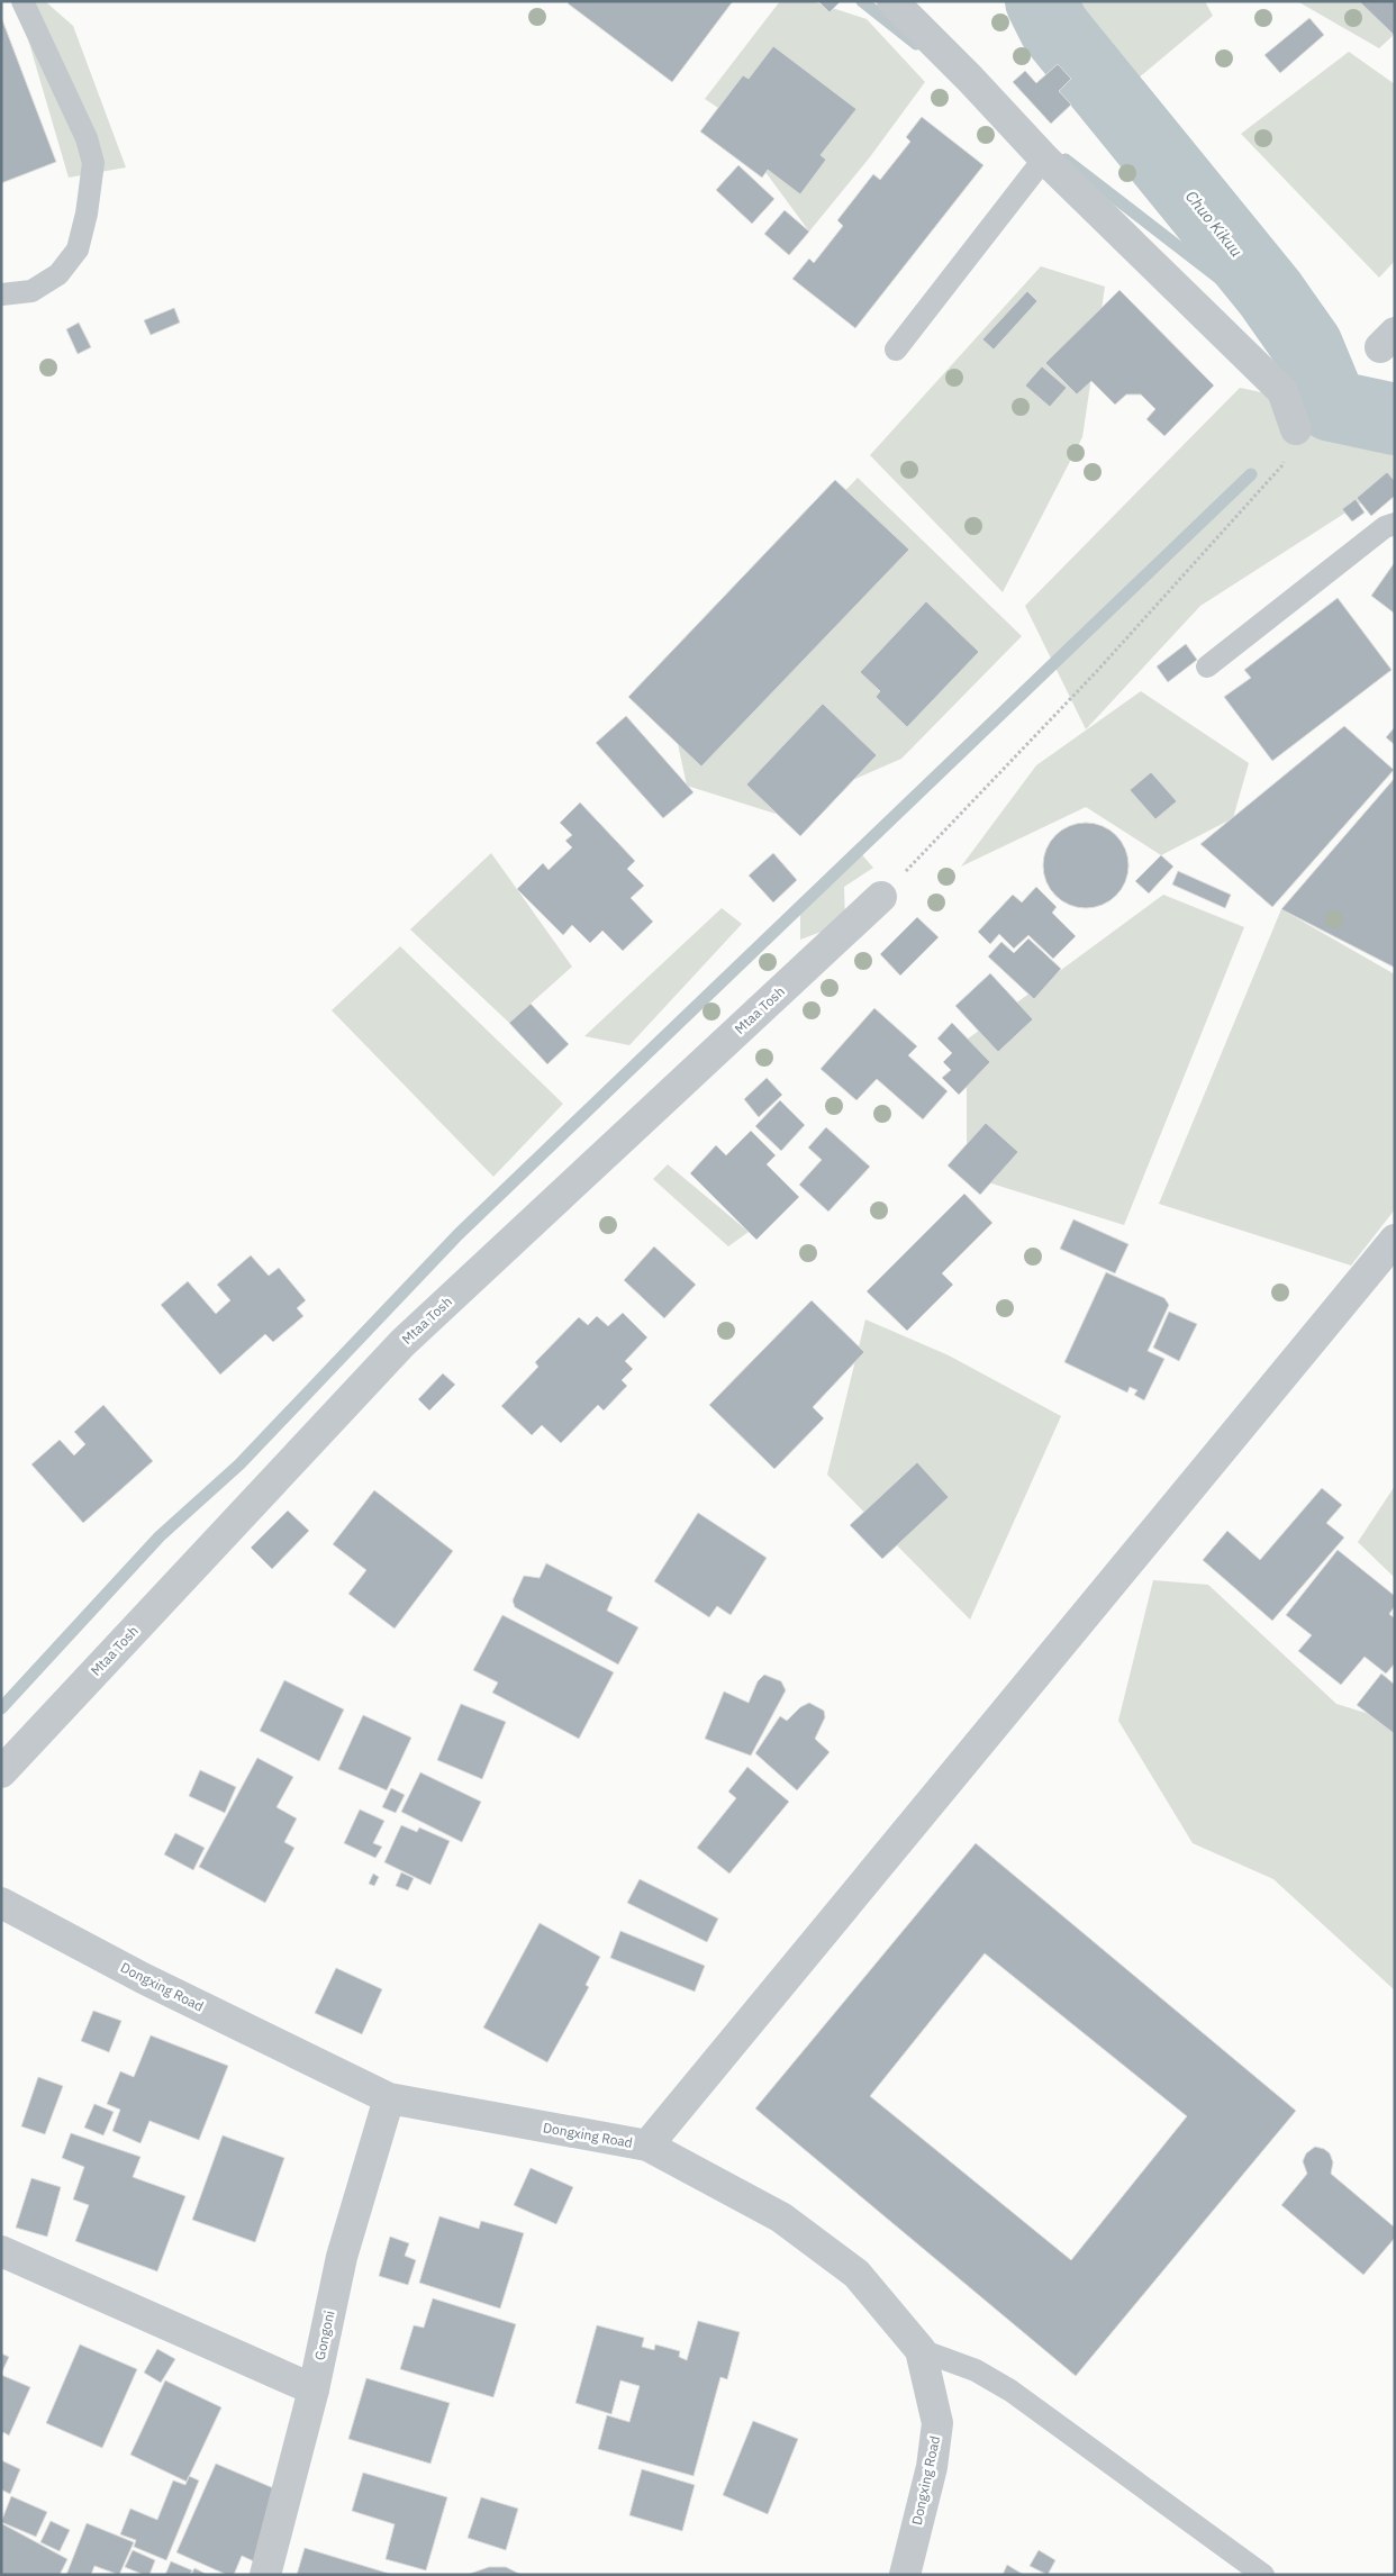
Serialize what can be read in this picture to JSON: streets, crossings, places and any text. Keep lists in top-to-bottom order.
{
  "streets": {
    "street": ["Mtaa Tosh", "Dongxing Road", "Gongoni"]
  },
  "crossings": [
    ["Dongxing Road", "Gongoni"]
  ],
  "water": ["Chuo Kikuu"]
}
